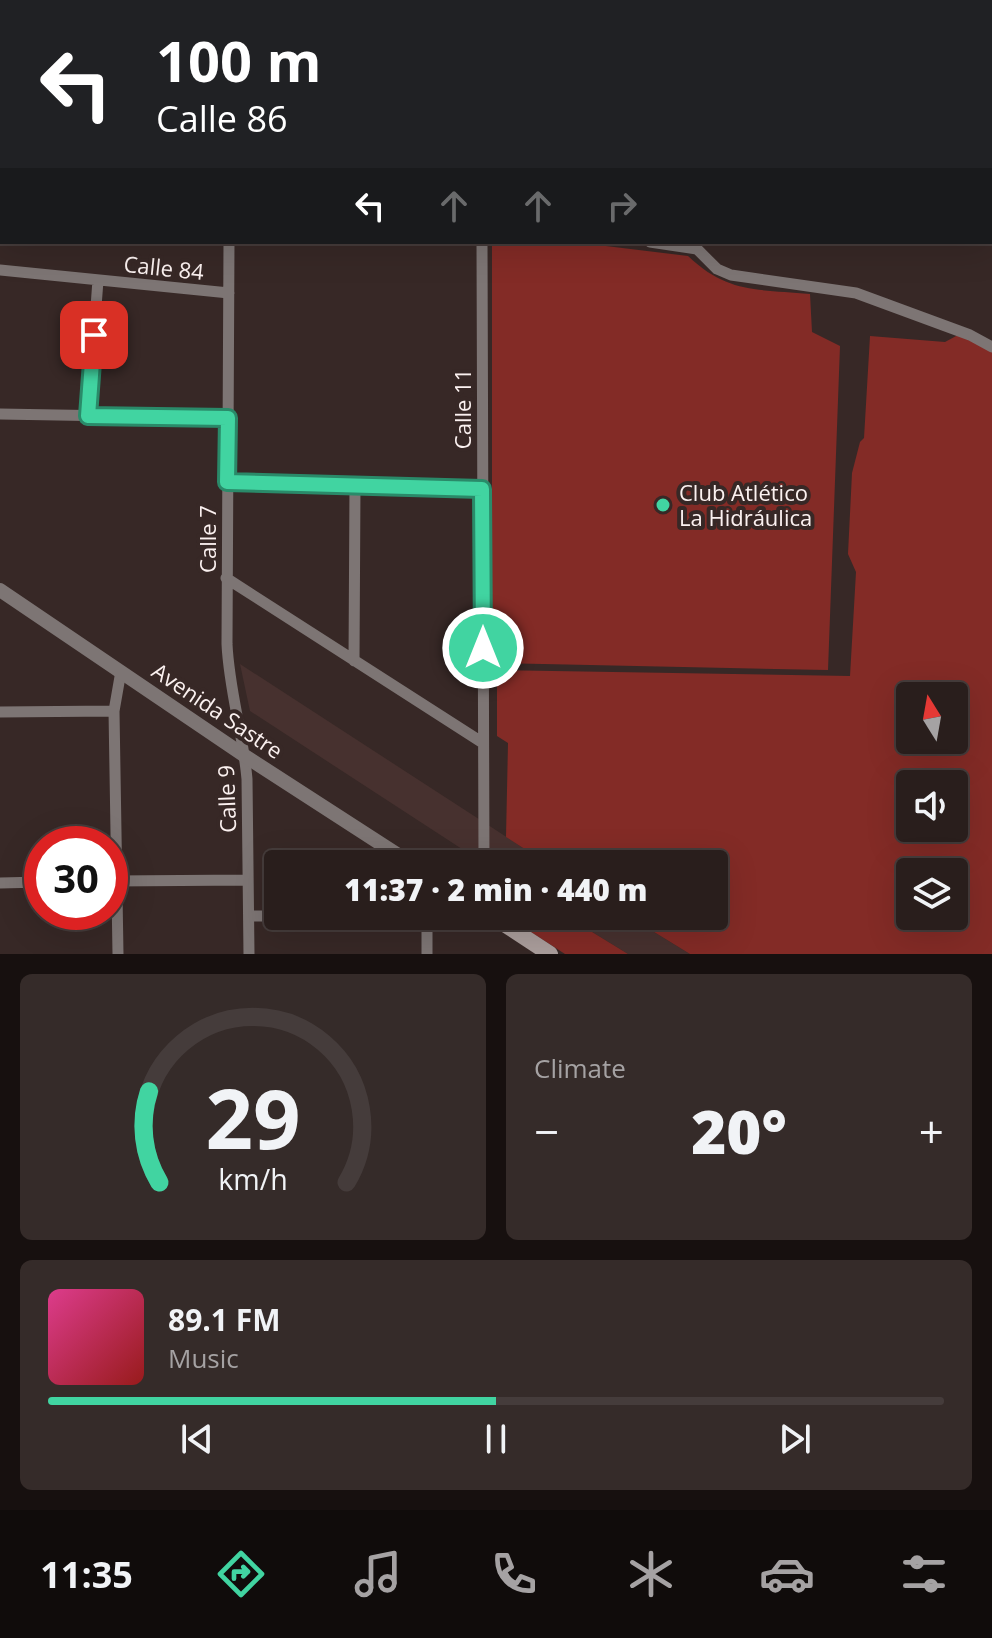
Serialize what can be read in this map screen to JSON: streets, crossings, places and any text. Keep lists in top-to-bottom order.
{
  "streets": {
    "street": [
      "Calle 84",
      "Calle 11",
      "Calle 7",
      "Avenida Sastre",
      "Calle 9"
    ]
  },
  "crossings": [
    ["Calle 84", "Calle 7"],
    ["Calle 7", "Calle 9"],
    ["Avenida Sastre", "Calle 9"]
  ],
  "places": ["Club Atlético La Hidráulica"],
  "north": "top",
  "page": {
    "turn": ["100 m", "Calle 86"],
    "limit": "30",
    "trip": "11:37 · 2 min · 440 m",
    "tile": "Climate",
    "heat": ["−", "20°", "+"],
    "song": ["89.1 FM", "Music"],
    "tabs": "11:35",
    "gauge": ["29", "km/h"]
  }
}
